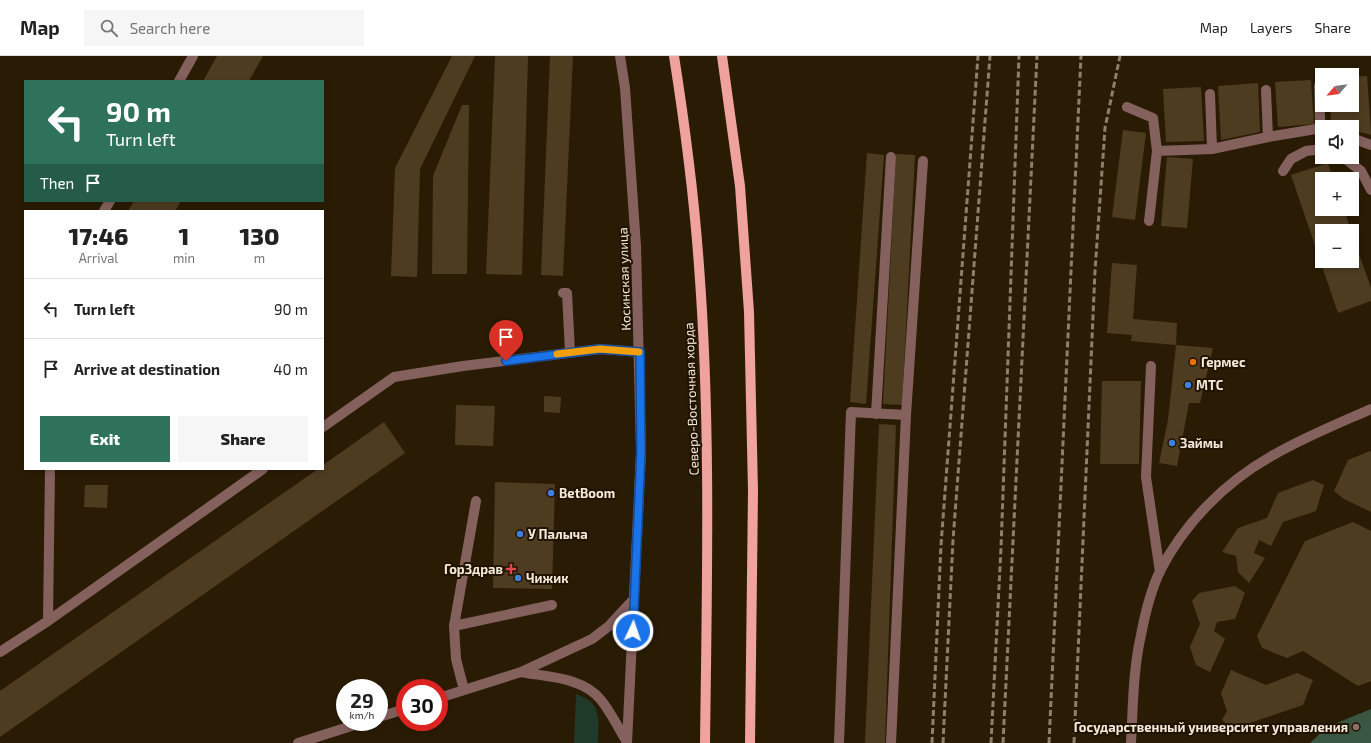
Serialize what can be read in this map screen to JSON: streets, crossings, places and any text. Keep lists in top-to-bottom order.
{
  "streets": {
    "main road": ["Северо-Восточная хорда"],
    "street": ["Косинская улица"]
  },
  "places": {
    "other": [
      "Гермес",
      "МТС",
      "Займы",
      "BetBoom",
      "У Палыча",
      "Чижик",
      "Государственный университет управления"
    ],
    "health": ["ГорЗдрав"]
  },
  "north": "bottom left",
  "page": {
    "header": "Map",
    "search": "Search here",
    "nav": ["Map", "Layers", "Share"],
    "map_buttons": ["+", "−"],
    "turn": ["90 m", "Turn left"],
    "then": "Then",
    "eta": [
      "17:46",
      "Arrival",
      "1",
      "min",
      "130",
      "m"
    ],
    "list": [
      {
        "name": "Turn left",
        "value": "90 m"
      },
      {
        "name": "Arrive at destination",
        "value": "40 m"
      }
    ],
    "buttons": ["Exit", "Share"],
    "speed": "29 km/h",
    "limit": "30"
  }
}
